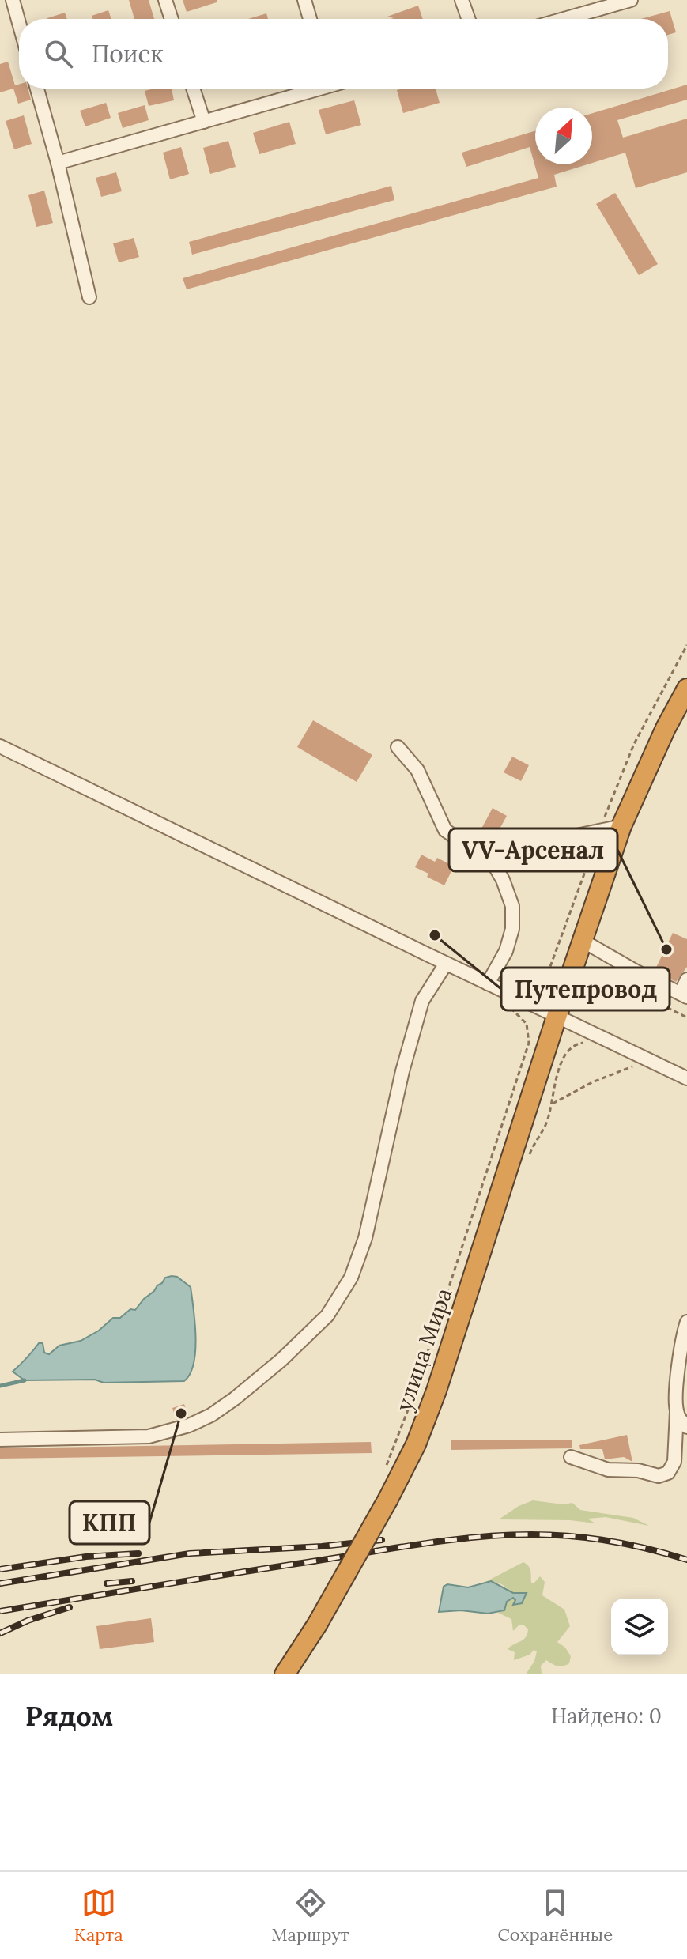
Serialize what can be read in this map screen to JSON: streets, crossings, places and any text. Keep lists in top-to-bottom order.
{
  "streets": {
    "highway": ["улица Мира"]
  },
  "places": ["Путепровод", "VV-Арсенал", "КПП"],
  "north": "top right",
  "page": {
    "search": "Поиск",
    "heading": ["Рядом", "Найдено: 0"],
    "nav": ["Карта", "Маршрут", "Сохранённые"]
  }
}
